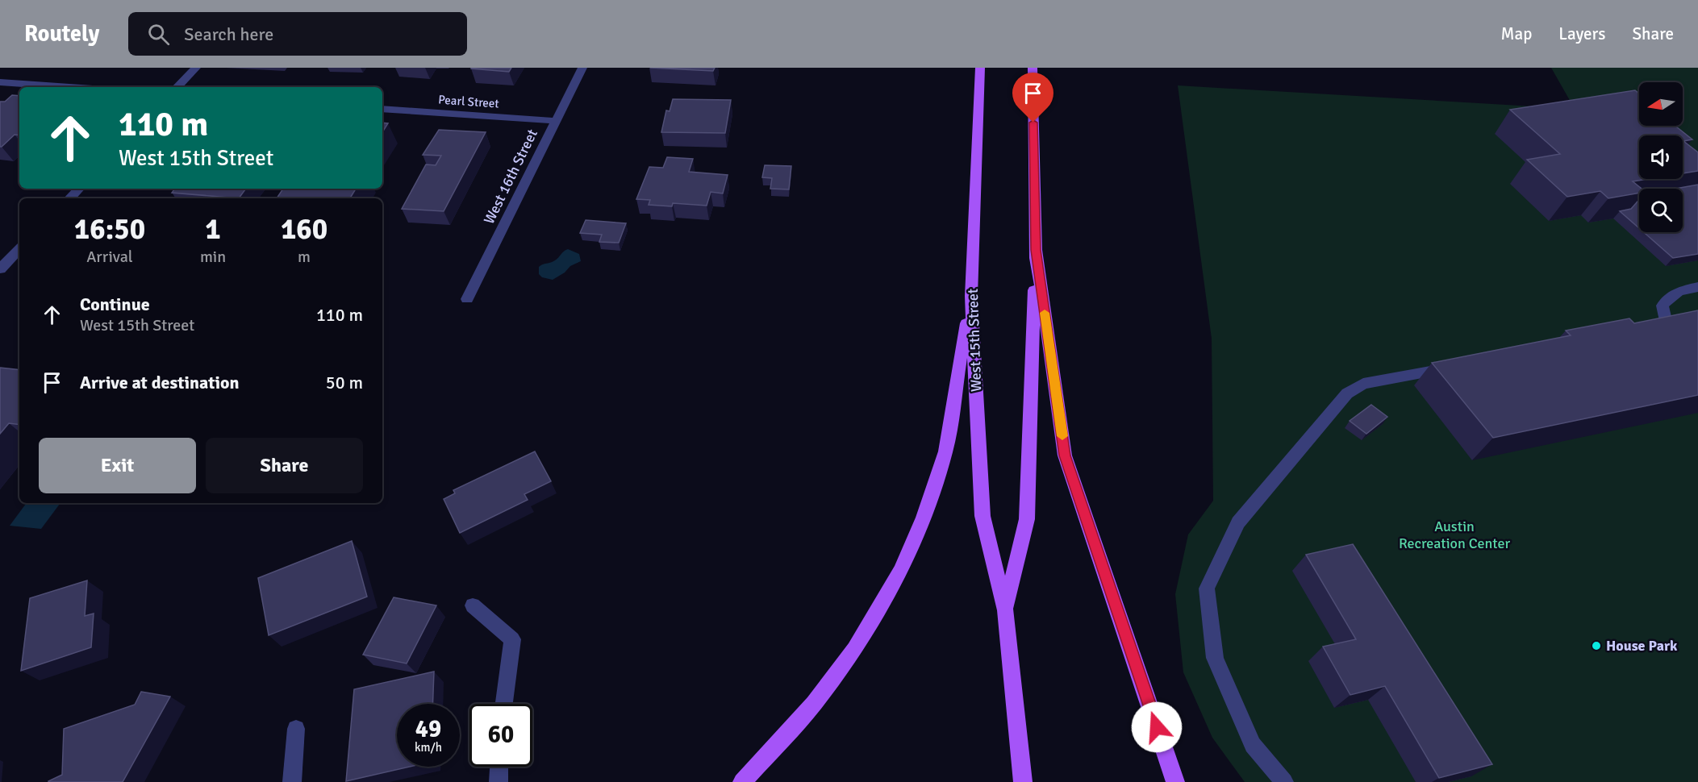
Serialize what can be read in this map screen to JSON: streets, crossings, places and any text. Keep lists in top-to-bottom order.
{
  "streets": {
    "main road": ["West 15th Street"],
    "street": ["Pearl Street", "West 16th Street"]
  },
  "crossings": [
    ["Pearl Street", "West 16th Street"]
  ],
  "parks": ["Austin Recreation Center"],
  "places": ["House Park"],
  "north": "left",
  "page": {
    "header": "Routely",
    "search": "Search here",
    "nav": ["Map", "Layers", "Share"],
    "turn": ["110 m", "West 15th Street"],
    "eta": [
      "16:50",
      "Arrival",
      "1",
      "min",
      "160",
      "m"
    ],
    "list": [
      {
        "name": "Continue",
        "note": "West 15th Street",
        "value": "110 m"
      },
      {
        "name": "Arrive at destination",
        "value": "50 m"
      }
    ],
    "buttons": ["Exit", "Share"],
    "speed": "49 km/h",
    "limit": "60"
  }
}
